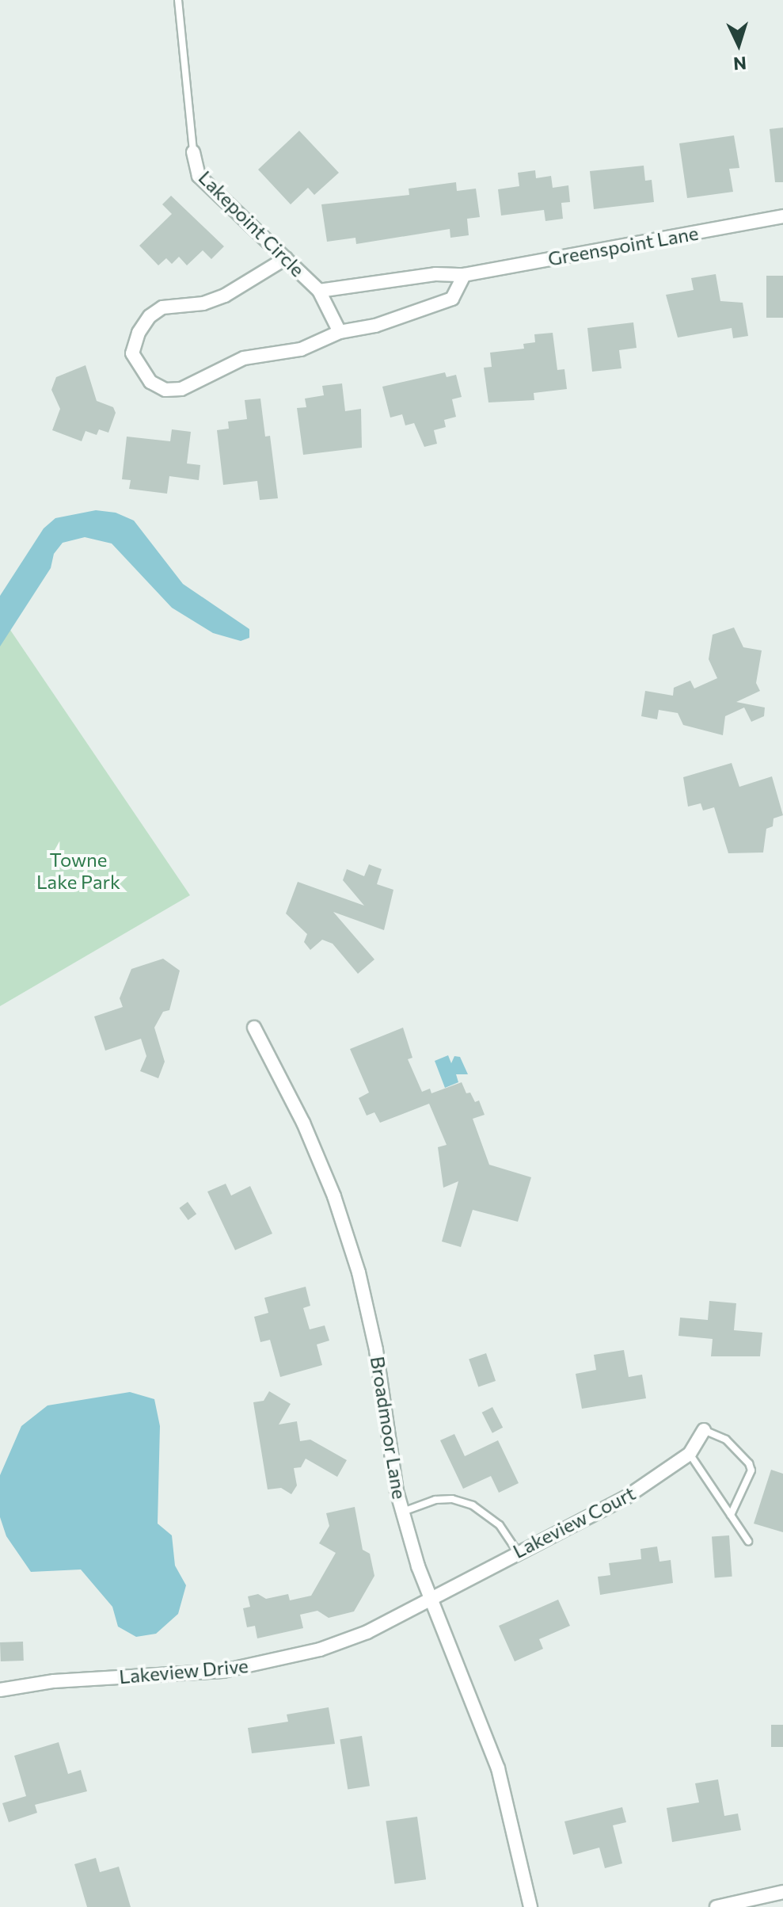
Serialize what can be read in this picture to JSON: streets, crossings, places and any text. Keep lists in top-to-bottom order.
{
  "streets": {
    "street": [
      "Lakepoint Circle",
      "Greenspoint Lane",
      "Broadmoor Lane",
      "Lakeview Court",
      "Lakeview Drive"
    ]
  },
  "crossings": [
    ["Lakepoint Circle", "Greenspoint Lane"],
    ["Broadmoor Lane", "Lakeview Court"],
    ["Broadmoor Lane", "Lakeview Drive"],
    ["Lakeview Court", "Lakeview Drive"]
  ],
  "parks": ["Towne Lake Park"],
  "north": "bottom"
}
